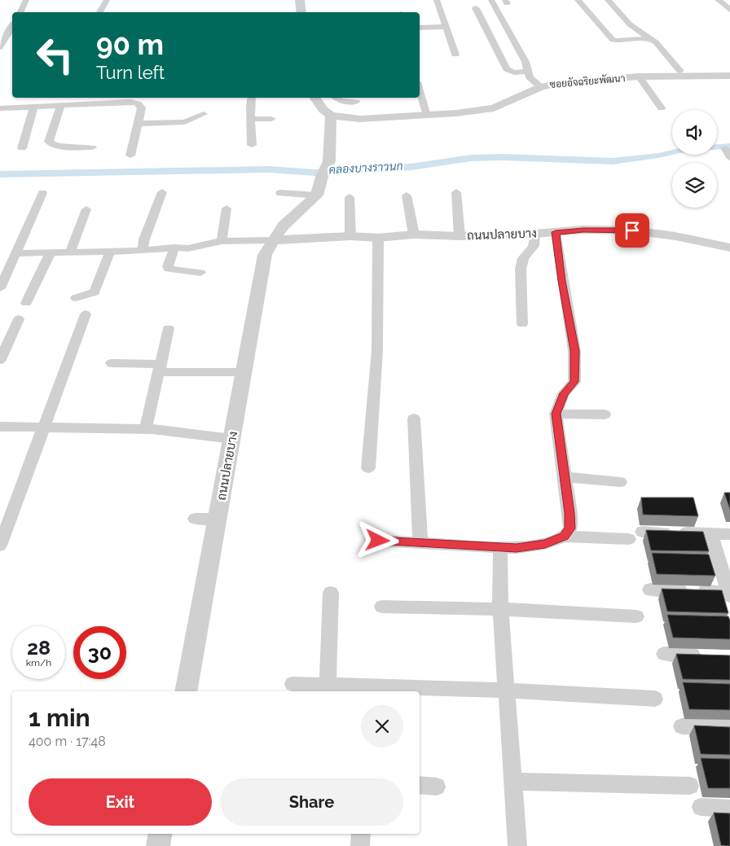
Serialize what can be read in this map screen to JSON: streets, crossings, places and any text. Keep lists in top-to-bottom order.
{
  "streets": {
    "street": ["ซอยอัจฉริยะพัฒนา", "ถนนปลายบาง"]
  },
  "water": ["คลองบางราวนก"],
  "page": {
    "turn": ["90 m", "Turn left"],
    "speed": "28 km/h",
    "limit": "30",
    "heading": ["1 min", "400 m · 17:48"],
    "buttons": ["Exit", "Share"]
  }
}
